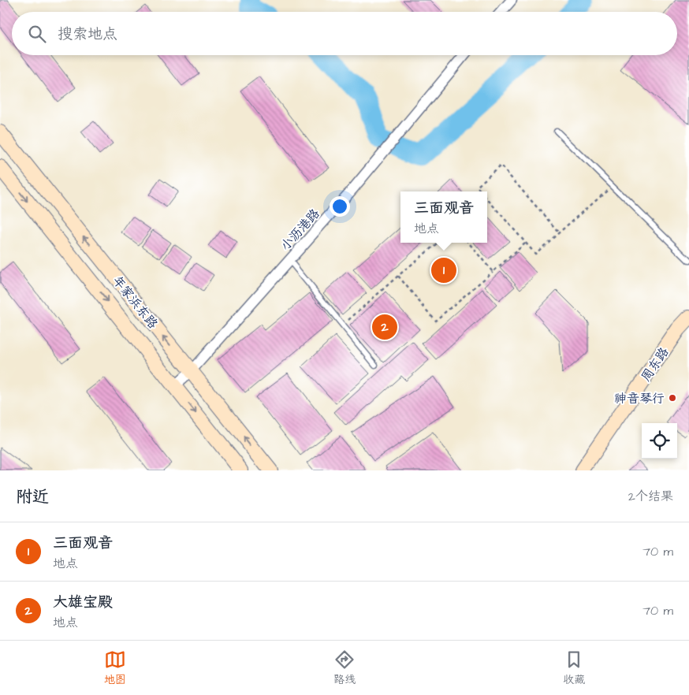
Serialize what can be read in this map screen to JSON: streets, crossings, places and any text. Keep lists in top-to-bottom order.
{
  "streets": {
    "main road": ["年家浜东路", "周东路"],
    "street": ["小沥港路"]
  },
  "crossings": [
    ["小沥港路", "年家浜东路"]
  ],
  "places": ["神音琴行"],
  "page": {
    "search": "搜索地点",
    "popup": ["三面观音", "地点"],
    "pins": ["1", "2"],
    "heading": ["附近", "2个结果"],
    "list": [
      {
        "mark": "1",
        "name": "三面观音",
        "note": "地点",
        "value": "70 m"
      },
      {
        "mark": "2",
        "name": "大雄宝殿",
        "note": "地点",
        "value": "70 m"
      }
    ],
    "nav": ["地图", "路线", "收藏"]
  }
}
